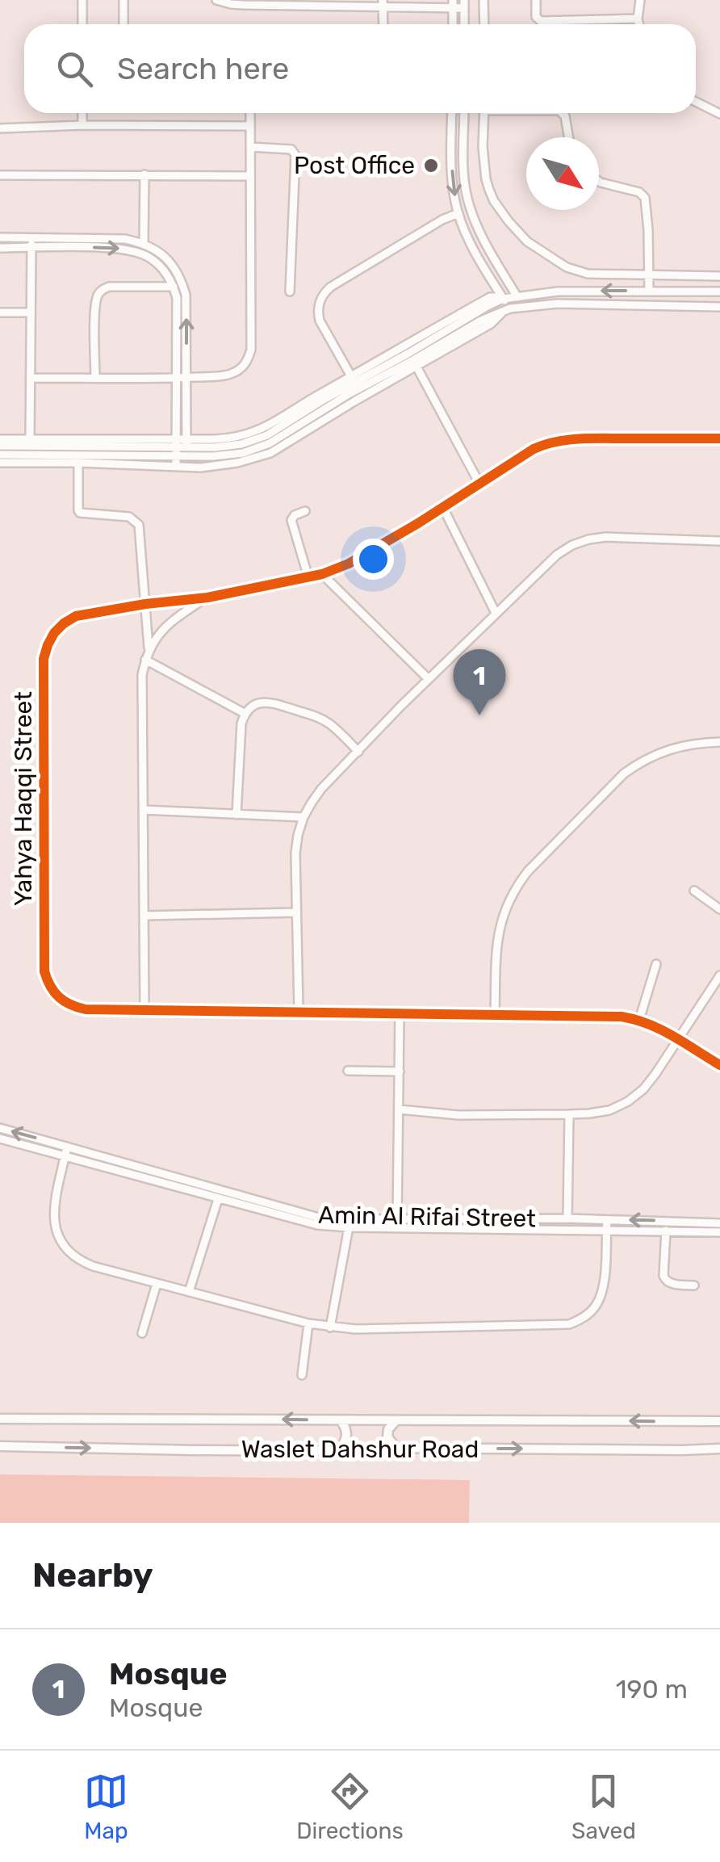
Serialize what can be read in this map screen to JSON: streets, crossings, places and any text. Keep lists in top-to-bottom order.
{
  "streets": {
    "main road": ["Waslet Dahshur Road"],
    "street": ["Yahya Haqqi Street", "Amin Al Rifai Street"]
  },
  "places": ["Post Office"],
  "north": "bottom right",
  "page": {
    "search": "Search here",
    "pins": "1",
    "heading": "Nearby",
    "list": [
      {
        "mark": "1",
        "name": "Mosque",
        "note": "Mosque",
        "value": "190 m"
      }
    ],
    "nav": ["Map", "Directions", "Saved"]
  }
}
